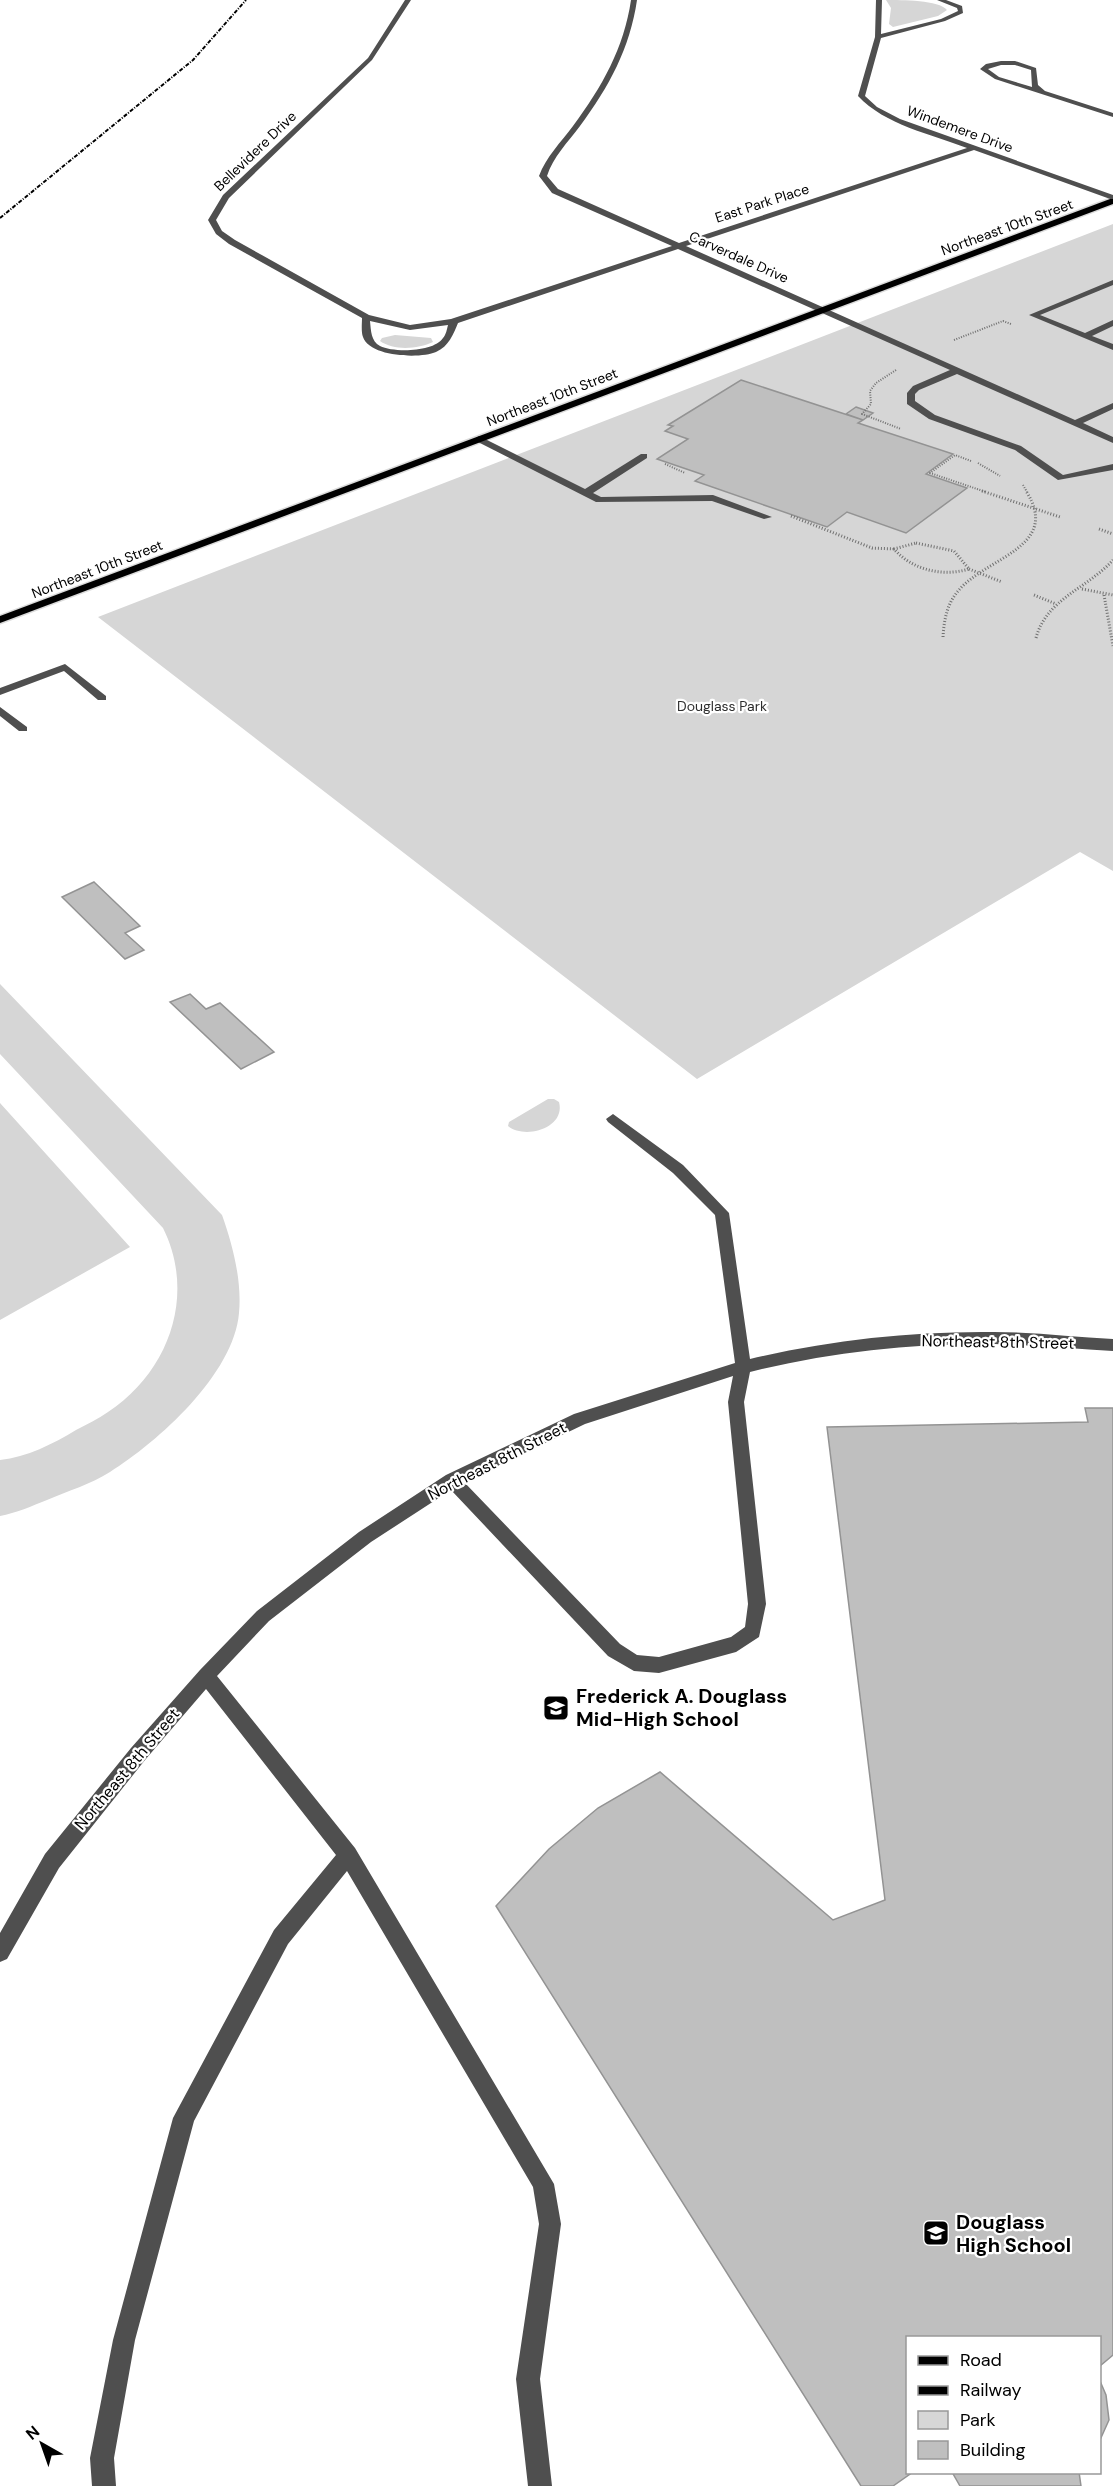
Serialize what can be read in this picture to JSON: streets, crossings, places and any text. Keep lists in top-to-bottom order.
{
  "streets": {
    "main road": ["Northeast 10th Street"],
    "street": [
      "Windemere Drive",
      "Bellevidere Drive",
      "East Park Place",
      "Carverdale Drive",
      "Northeast 8th Street"
    ]
  },
  "crossings": [
    ["Windemere Drive", "East Park Place"],
    ["Windemere Drive", "Northeast 10th Street"],
    ["Bellevidere Drive", "East Park Place"],
    ["East Park Place", "Carverdale Drive"],
    ["Northeast 10th Street", "Carverdale Drive"]
  ],
  "parks": ["Douglass Park"],
  "places": {
    "school or university": ["Frederick A. Douglass Mid-High School", "Douglass High School"]
  },
  "legend": [
    "Road",
    "Railway",
    "Park",
    "Building"
  ],
  "north": "top left"
}
